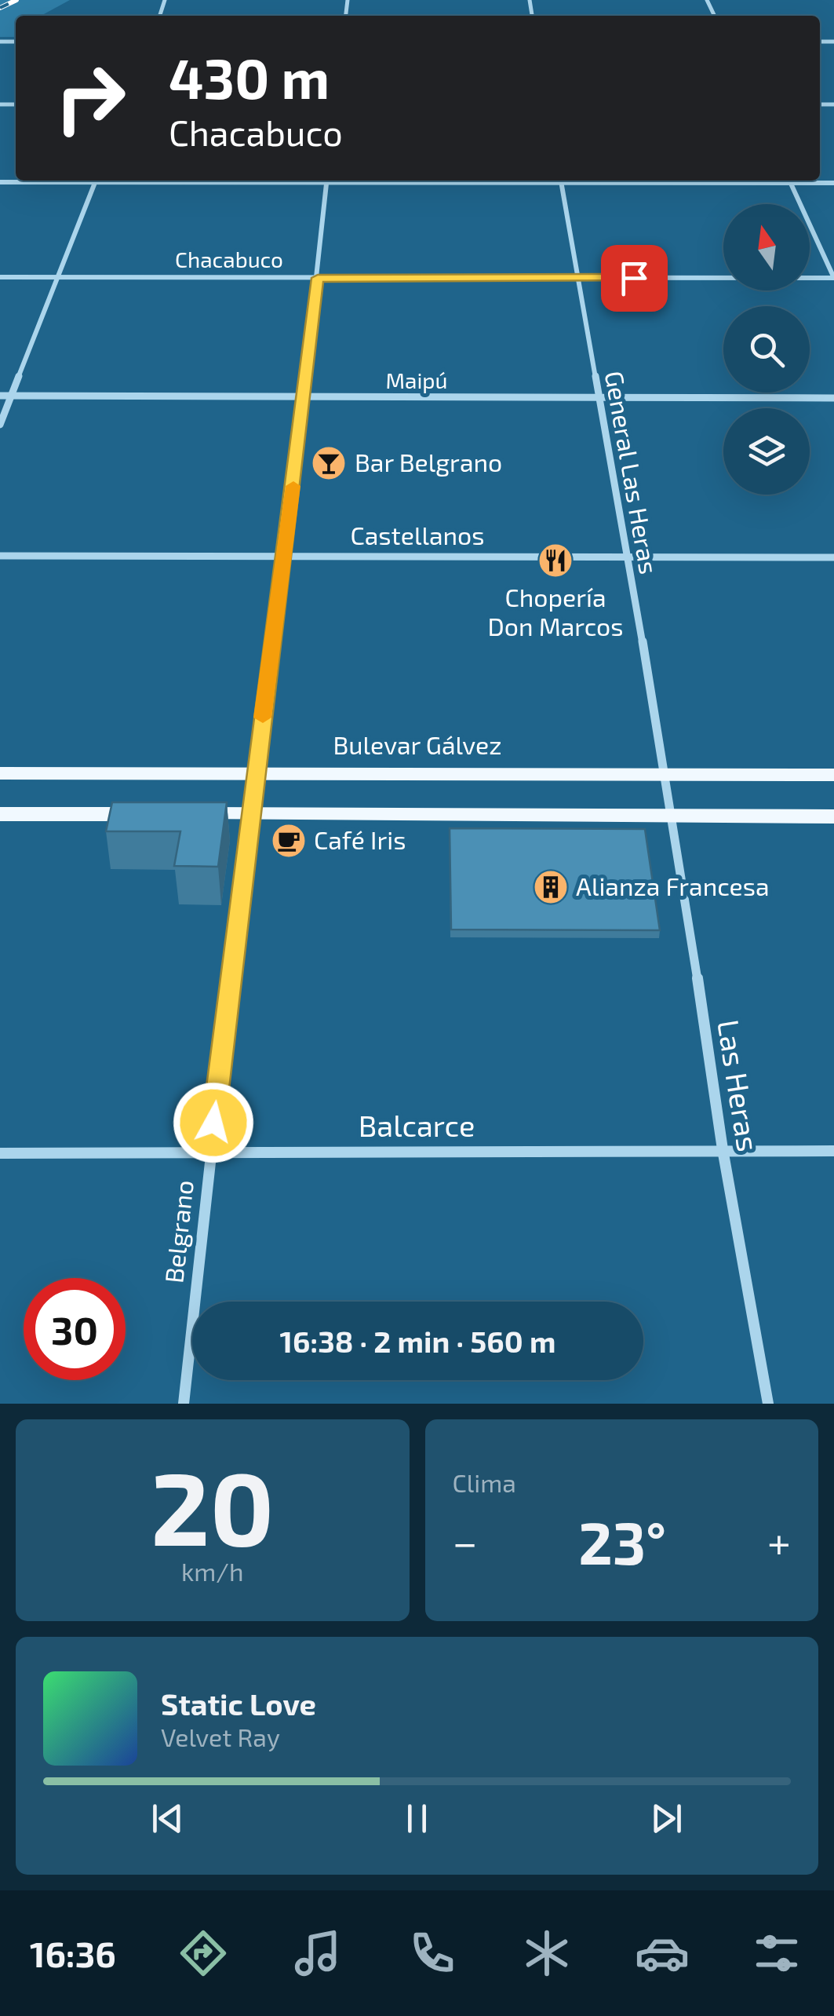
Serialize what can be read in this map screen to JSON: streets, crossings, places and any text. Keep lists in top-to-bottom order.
{
  "streets": {
    "main road": ["Bulevar Gálvez"],
    "street": [
      "Chacabuco",
      "Maipú",
      "General Las Heras",
      "Castellanos",
      "Las Heras",
      "Balcarce",
      "Belgrano"
    ]
  },
  "crossings": [
    ["Chacabuco", "General Las Heras"],
    ["Chacabuco", "Belgrano"],
    ["Maipú", "General Las Heras"],
    ["Maipú", "Belgrano"],
    ["General Las Heras", "Castellanos"],
    ["General Las Heras", "Bulevar Gálvez"],
    ["General Las Heras", "Las Heras"],
    ["Castellanos", "Belgrano"],
    ["Bulevar Gálvez", "Las Heras"],
    ["Bulevar Gálvez", "Belgrano"],
    ["Las Heras", "Balcarce"],
    ["Balcarce", "Belgrano"]
  ],
  "places": {
    "bar": ["Bar Belgrano"],
    "restaurant": ["Chopería Don Marcos"],
    "cafe": ["Café Iris"],
    "building": ["Alianza Francesa"]
  },
  "north": "top",
  "page": {
    "turn": ["430 m", "Chacabuco"],
    "limit": "30",
    "trip": "16:38 · 2 min · 560 m",
    "tile": [
      ["20", "km/h"],
      "Clima"
    ],
    "heat": ["−", "23°", "+"],
    "song": ["Static Love", "Velvet Ray"],
    "tabs": "16:36"
  }
}
